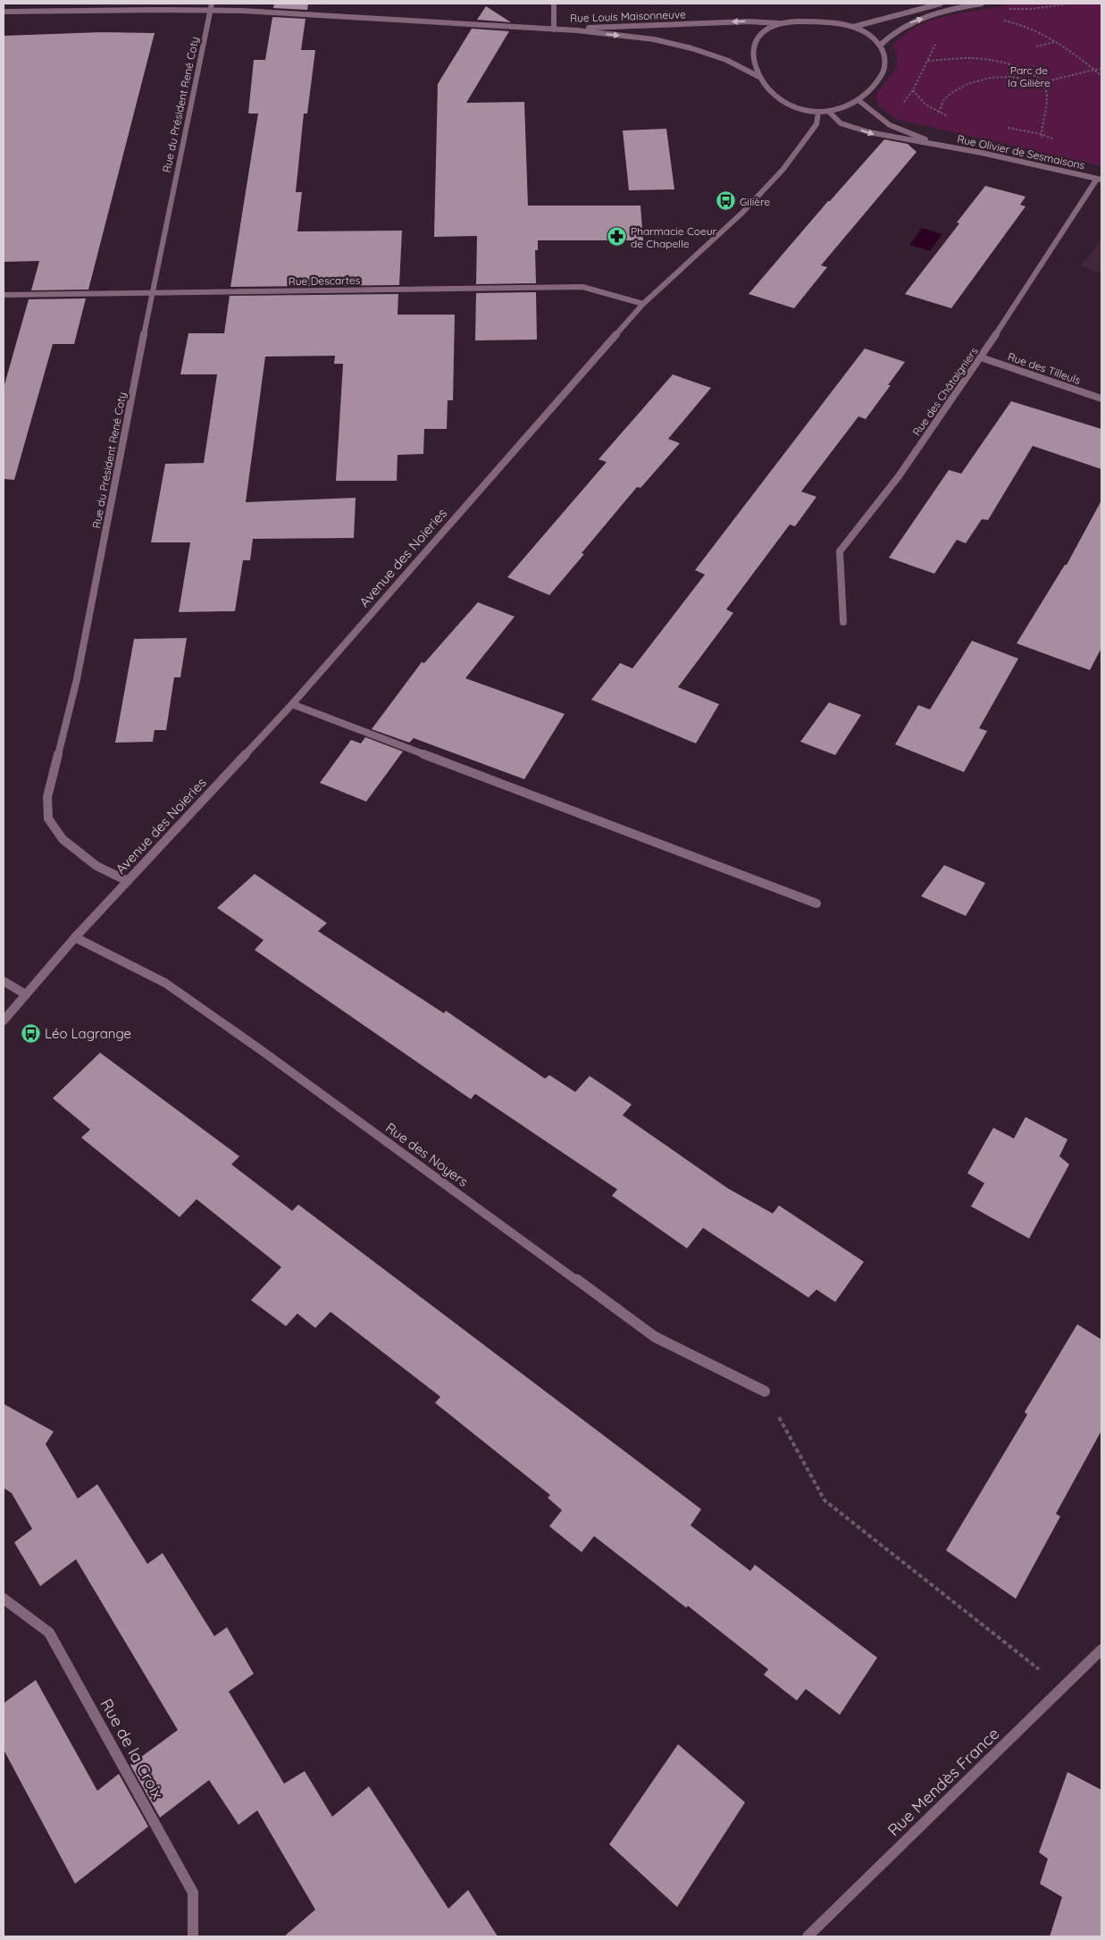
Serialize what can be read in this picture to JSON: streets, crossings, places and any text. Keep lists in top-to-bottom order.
{
  "streets": {
    "street": [
      "Rue Louis Maisonneuve",
      "Rue du Président René Coty",
      "Rue Olivier de Sesmaisons",
      "Rue Descartes",
      "Rue des Tilleuls",
      "Rue des Châtaigniers",
      "Avenue des Noieries",
      "Rue des Noyers",
      "Rue de la Croix",
      "Rue Mendès France"
    ]
  },
  "crossings": [
    ["Rue Louis Maisonneuve", "Rue du Président René Coty"],
    ["Rue Louis Maisonneuve", "Rue Olivier de Sesmaisons"],
    ["Rue Louis Maisonneuve", "Avenue des Noieries"],
    ["Rue du Président René Coty", "Rue Descartes"],
    ["Rue du Président René Coty", "Avenue des Noieries"],
    ["Rue Olivier de Sesmaisons", "Rue des Châtaigniers"],
    ["Rue Olivier de Sesmaisons", "Avenue des Noieries"],
    ["Rue Descartes", "Avenue des Noieries"],
    ["Rue des Tilleuls", "Rue des Châtaigniers"],
    ["Avenue des Noieries", "Rue des Noyers"]
  ],
  "parks": ["Parc de la Gilière"],
  "places": {
    "bus stop": ["Gilière", "Léo Lagrange"],
    "pharmacy": ["Pharmacie Coeur de Chapelle"]
  }
}
